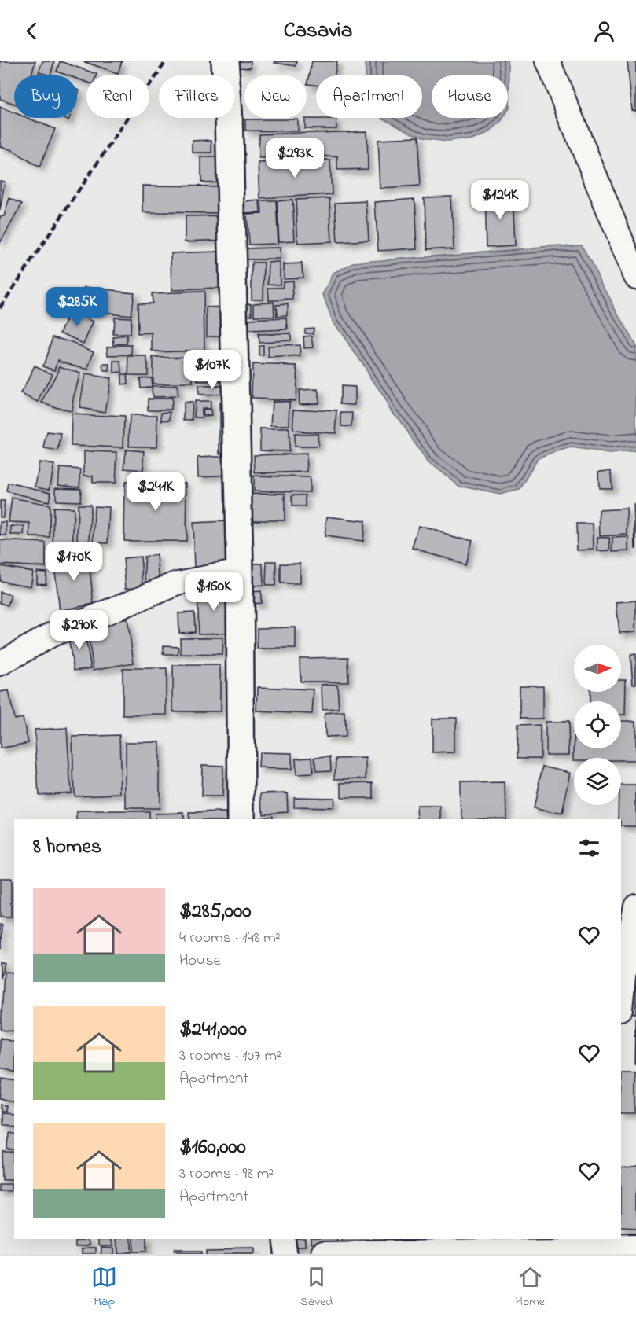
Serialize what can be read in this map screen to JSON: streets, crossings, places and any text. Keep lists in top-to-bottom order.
{
  "north": "right",
  "page": {
    "header": "Casavia",
    "chip": [
      "Buy",
      "Rent",
      "Filters",
      "New",
      "Apartment",
      "House"
    ],
    "price": [
      "$293K",
      "$124K",
      "$285K",
      "$107K",
      "$241K",
      "$170K",
      "$160K",
      "$290K"
    ],
    "heading": "8 homes",
    "list": [
      {
        "name": "$285,000",
        "note": "4 rooms · 148 m² · House"
      },
      {
        "name": "$241,000",
        "note": "3 rooms · 107 m² · Apartment"
      },
      {
        "name": "$160,000",
        "note": "3 rooms · 98 m² · Apartment"
      }
    ],
    "tabs": ["Map", "Saved", "Home"]
  }
}
